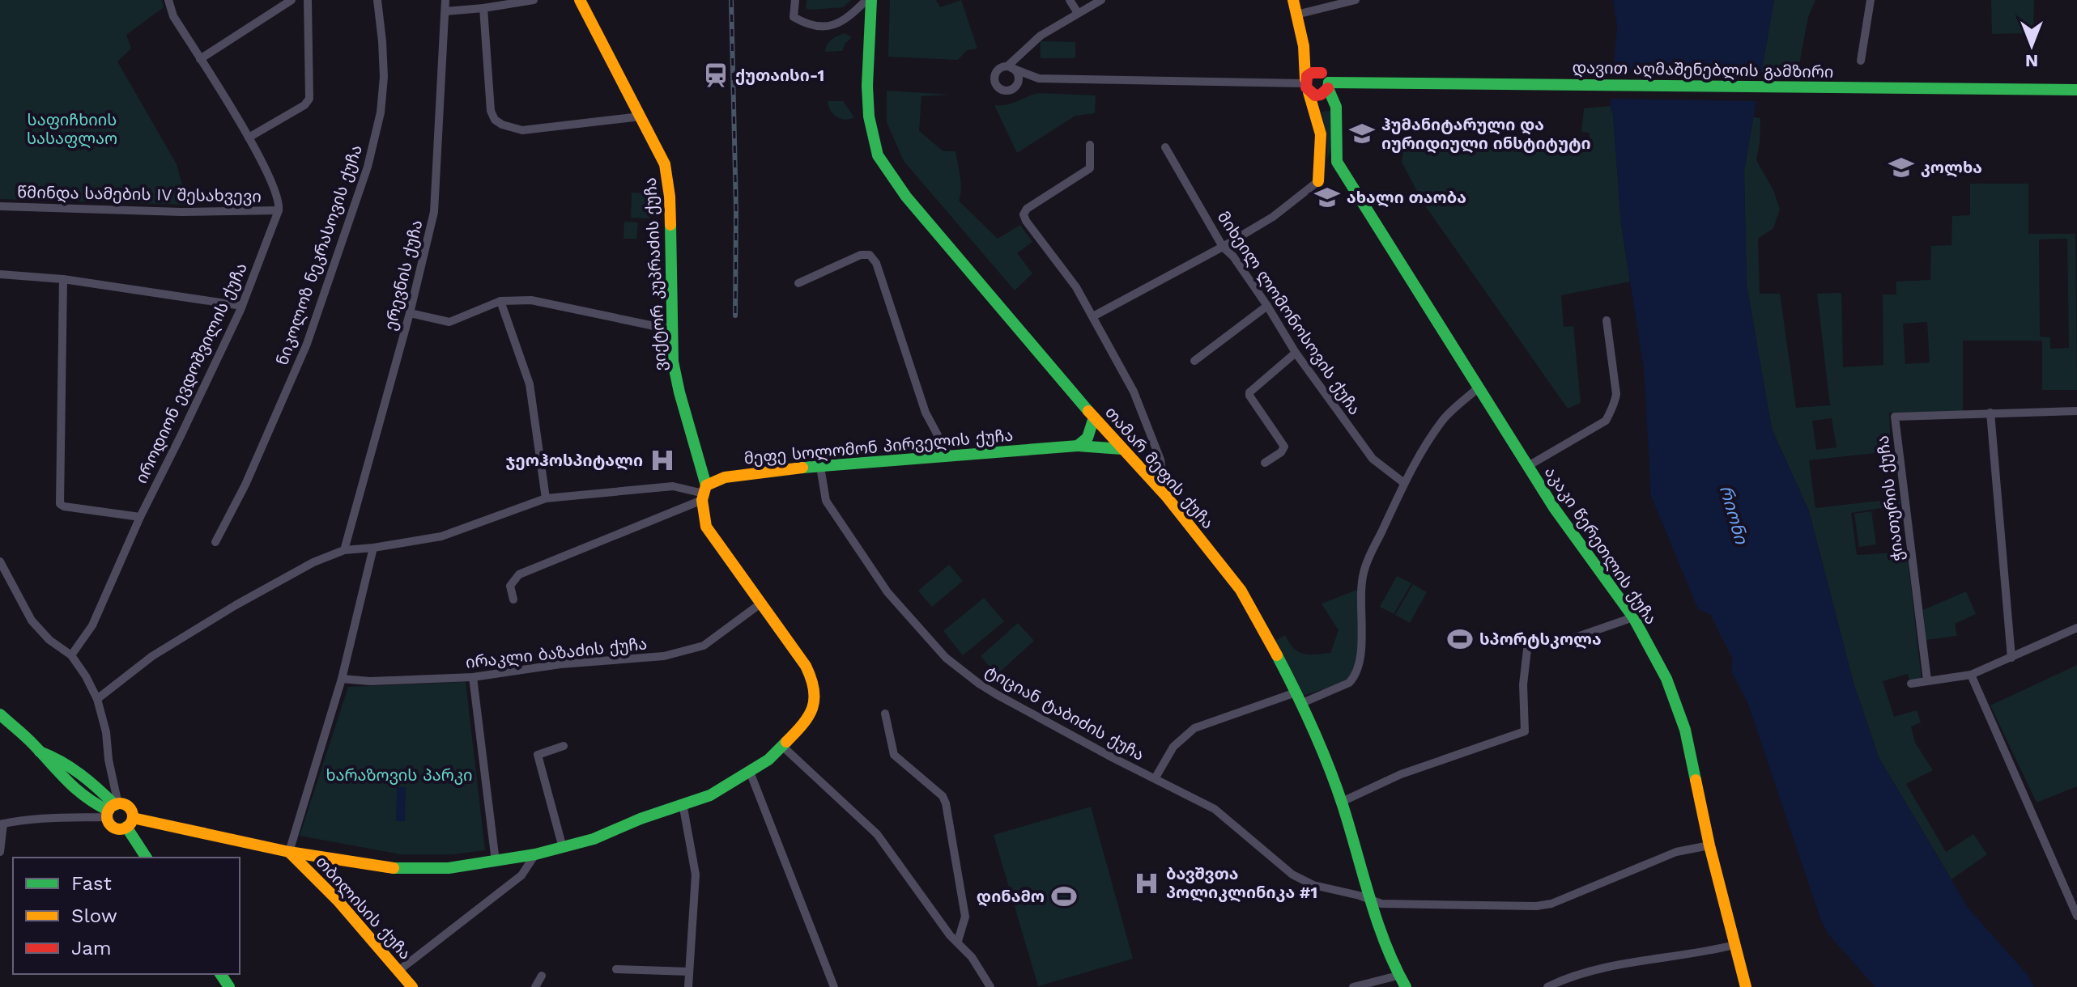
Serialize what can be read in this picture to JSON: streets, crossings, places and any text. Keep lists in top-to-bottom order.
{
  "streets": {
    "main road": [
      "დავით აღმაშენებლის გამზირი",
      "ვიქტორ კუპრაძის ქუჩა",
      "მეფე სოლომონ პირველის ქუჩა",
      "თამარ მეფის ქუჩა",
      "აკაკი წერეთლის ქუჩა",
      "თბილისის ქუჩა"
    ],
    "street": [
      "წმინდა სამების IV შესახვევი",
      "ნიკოლოზ ნეკრასოვის ქუჩა",
      "ერევნის ქუჩა",
      "მიხეილ ლომონოსოვის ქუჩა",
      "იროდიონ ევდოშვილის ქუჩა",
      "ჭიათურის ქუჩა",
      "ირაკლი ბაზაძის ქუჩა",
      "ტიციან ტაბიძის ქუჩა"
    ]
  },
  "crossings": [
    ["წმინდა სამების IV შესახვევი", "იროდიონ ევდოშვილის ქუჩა"],
    ["ვიქტორ კუპრაძის ქუჩა", "მეფე სოლომონ პირველის ქუჩა"],
    ["მეფე სოლომონ პირველის ქუჩა", "თამარ მეფის ქუჩა"],
    ["მეფე სოლომონ პირველის ქუჩა", "ტიციან ტაბიძის ქუჩა"],
    ["თამარ მეფის ქუჩა", "ტიციან ტაბიძის ქუჩა"],
    ["აკაკი წერეთლის ქუჩა", "ტიციან ტაბიძის ქუჩა"]
  ],
  "water": ["რიონი"],
  "parks": ["საფიჩხიის სასაფლაო", "ხარაზოვის პარკი"],
  "places": {
    "station": ["ქუთაისი-1"],
    "school or university": ["ჰუმანიტარული და იურიდიული ინსტიტუტი", "კოლხა", "ახალი თაობა"],
    "hospital": ["ჯეოჰოსპიტალი", "ბავშვთა პოლიკლინიკა #1"],
    "sports": ["სპორტსკოლა", "დინამო"]
  },
  "legend": ["Fast", "Slow", "Jam"],
  "north": "bottom"
}
